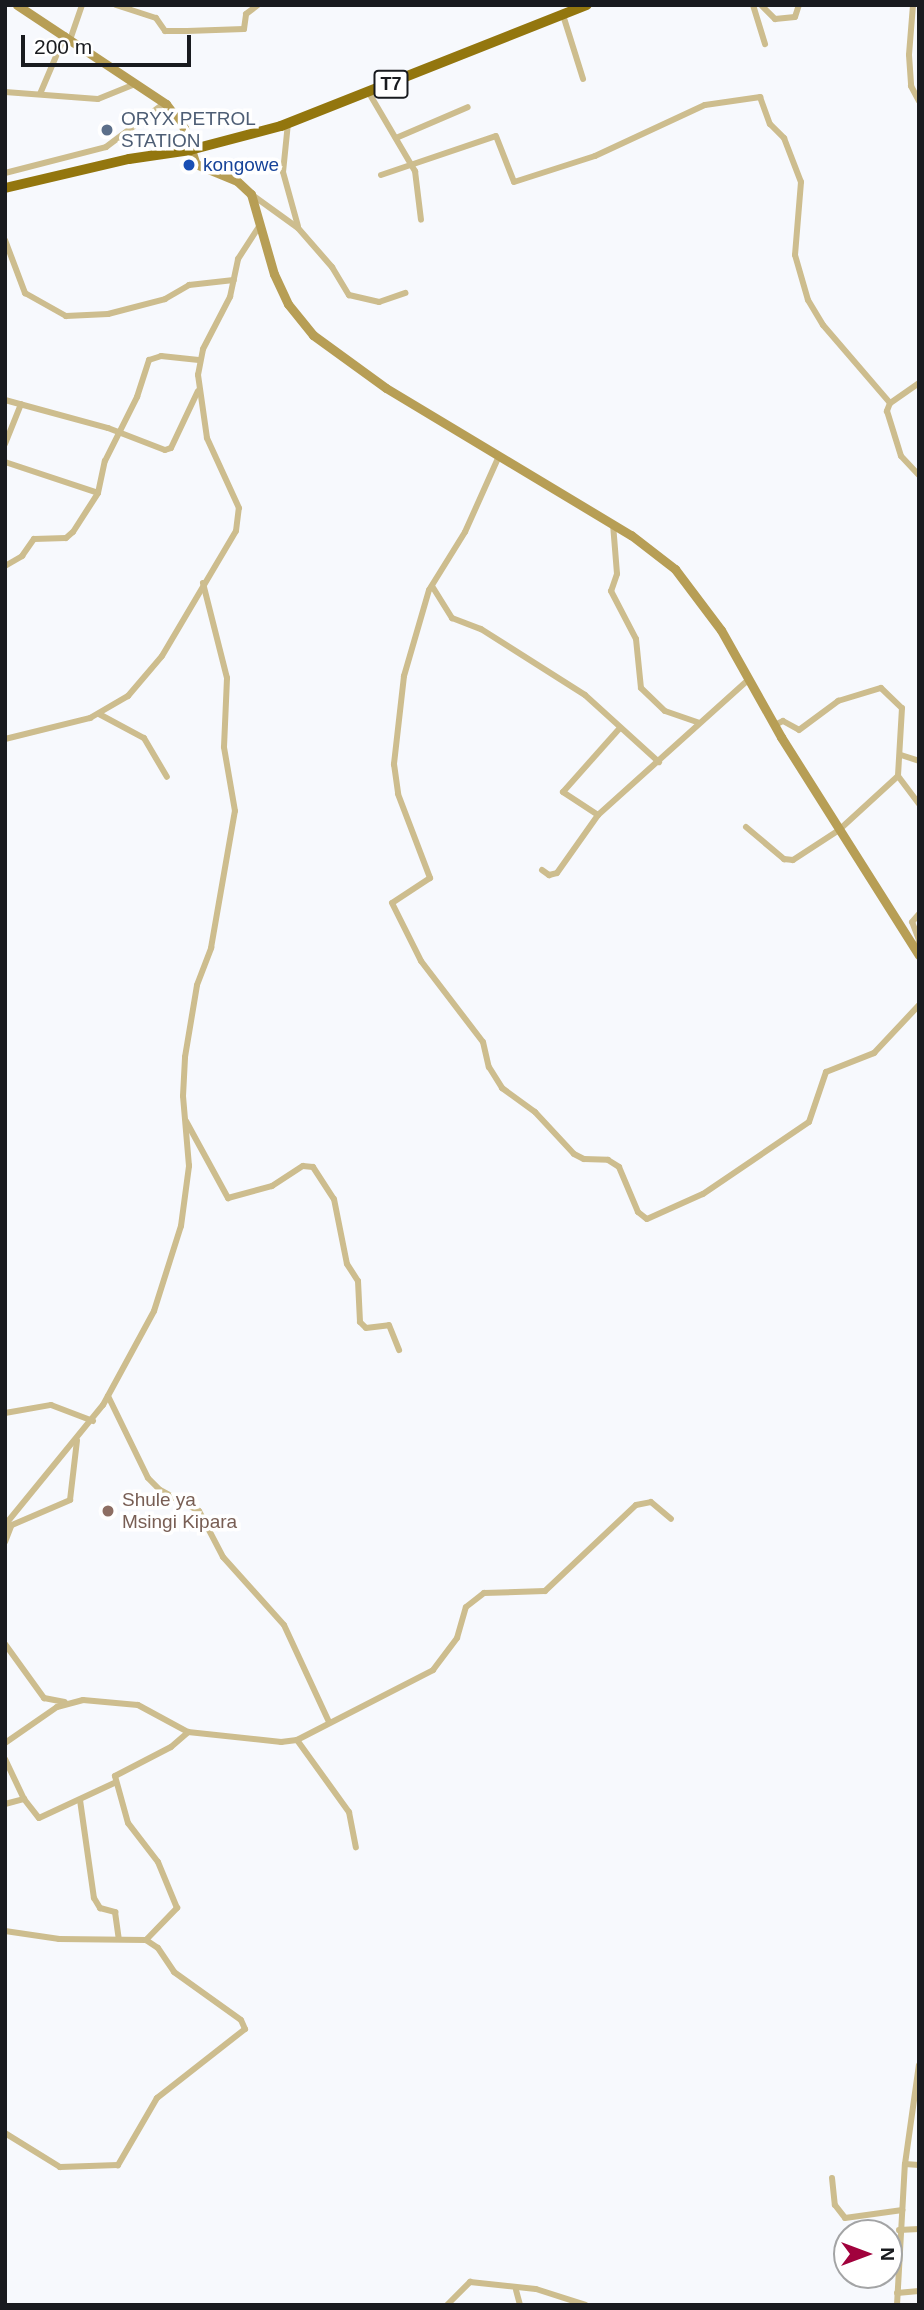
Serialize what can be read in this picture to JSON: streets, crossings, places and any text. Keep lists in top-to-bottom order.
{
  "streets": {
    "highway": ["T7"]
  },
  "places": ["ORYX PETROL STATION", "kongowe", "Shule ya Msingi Kipara"],
  "scale_bar": "200 m",
  "north": "right"
}
